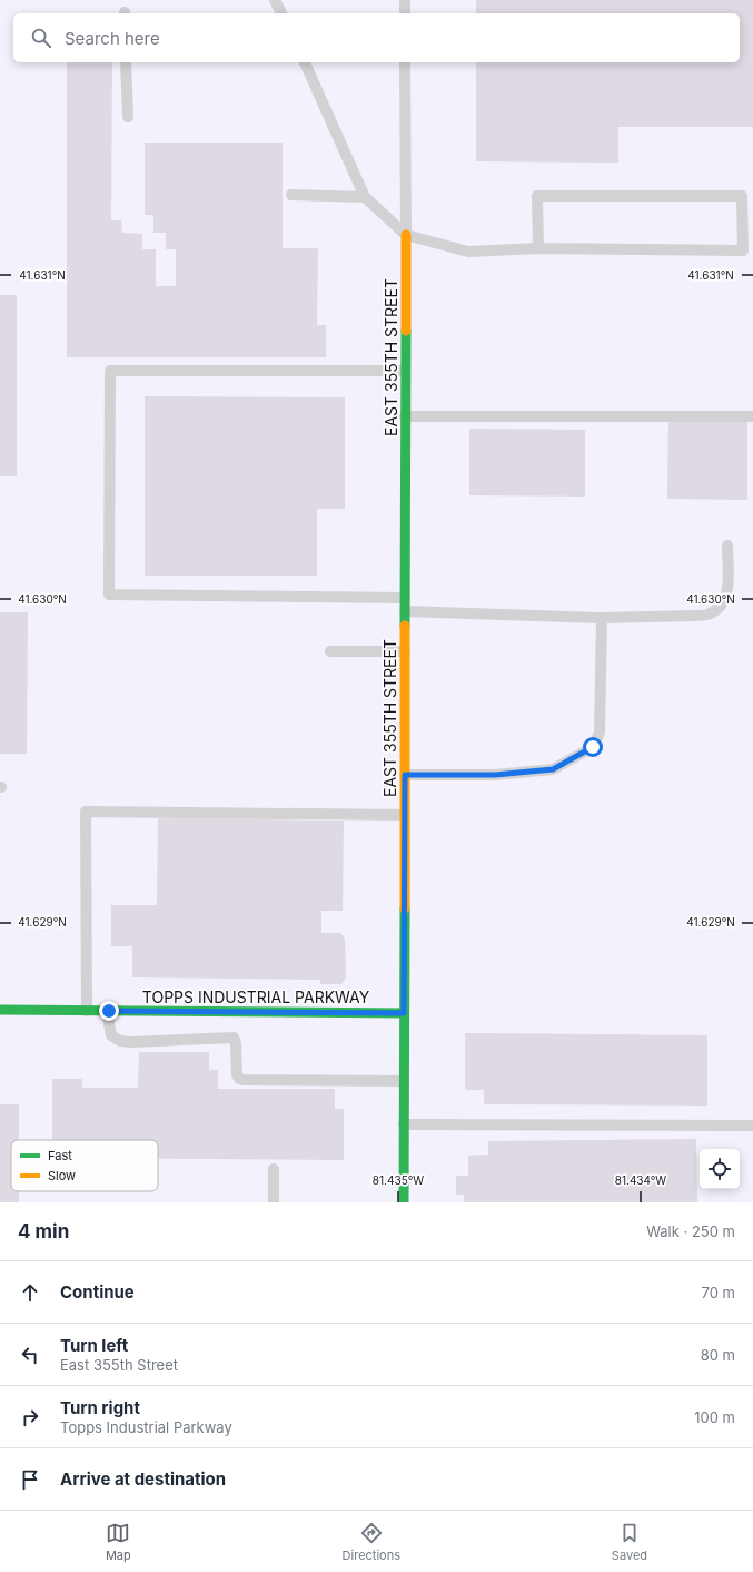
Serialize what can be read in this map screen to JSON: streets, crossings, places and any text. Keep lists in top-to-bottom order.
{
  "streets": {
    "street": ["EAST 355TH STREET", "TOPPS INDUSTRIAL PARKWAY"]
  },
  "crossings": [
    ["EAST 355TH STREET", "TOPPS INDUSTRIAL PARKWAY"]
  ],
  "legend": ["Fast", "Slow"],
  "page": {
    "search": "Search here",
    "heading": ["4 min", "Walk · 250 m"],
    "list": [
      ["Continue", "70 m"],
      ["Turn left", "East 355th Street", "80 m"],
      ["Turn right", "Topps Industrial Parkway", "100 m"],
      "Arrive at destination"
    ],
    "nav": ["Map", "Directions", "Saved"]
  },
  "coordinates": [
    "41.631°N",
    "41.630°N",
    "41.629°N",
    "81.435°W",
    "81.434°W"
  ]
}
